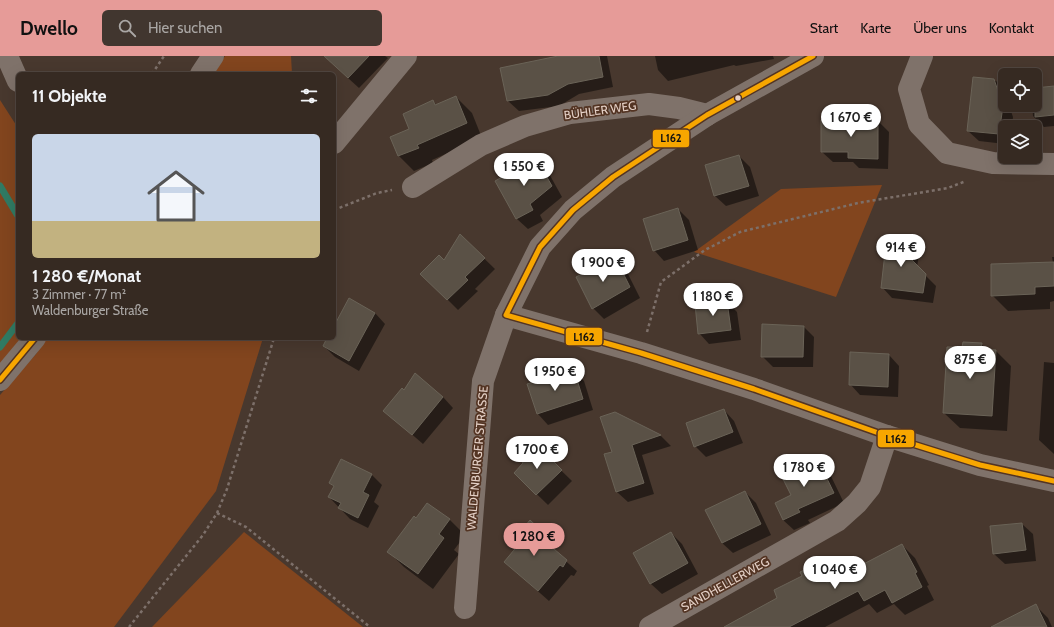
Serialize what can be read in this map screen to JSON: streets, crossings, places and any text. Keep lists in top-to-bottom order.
{
  "streets": {
    "street": ["BÜHLER WEG", "WALDENBURGER STRASSE", "SANDHELLERWEG"]
  },
  "crossings": [
    ["BÜHLER WEG", "WALDENBURGER STRASSE"]
  ],
  "lines": ["transit line L162"],
  "page": {
    "header": "Dwello",
    "search": "Hier suchen",
    "nav": [
      "Start",
      "Karte",
      "Über uns",
      "Kontakt"
    ],
    "heading": "11 Objekte",
    "price": [
      "1 670 €",
      "1 550 €",
      "914 €",
      "1 900 €",
      "1 180 €",
      "875 €",
      "1 950 €",
      "1 700 €",
      "1 780 €",
      "1 280 €",
      "1 040 €"
    ],
    "list": [
      {
        "name": "1 280 €/Monat",
        "note": "3 Zimmer · 77 m² · Waldenburger Straße"
      }
    ]
  }
}
